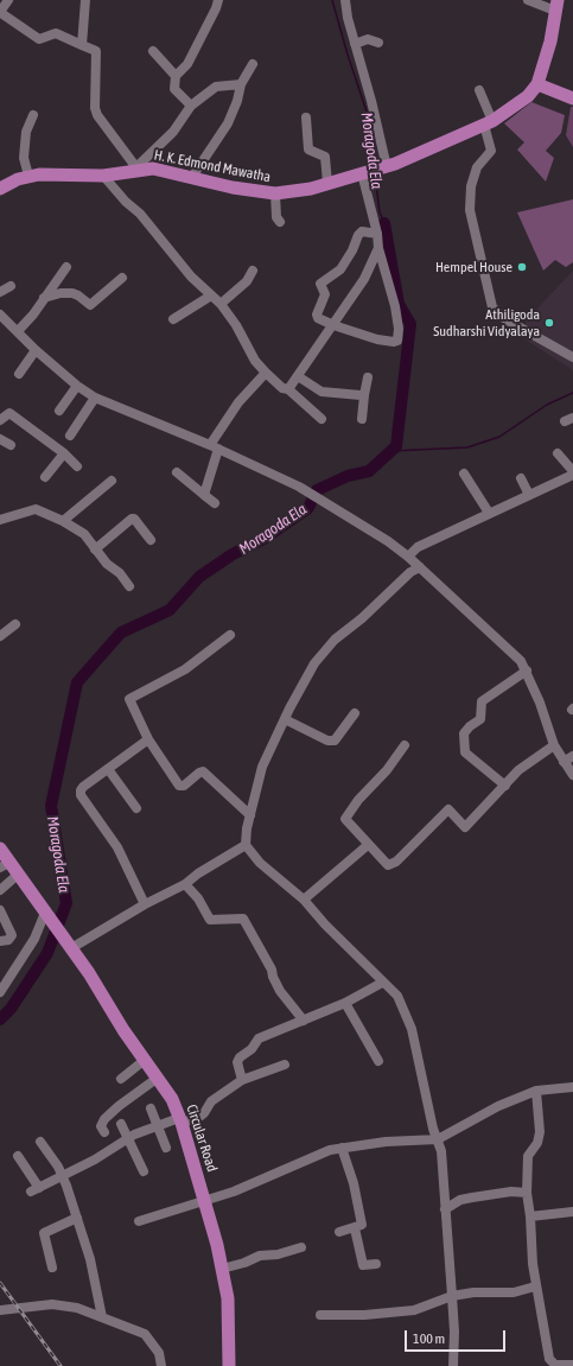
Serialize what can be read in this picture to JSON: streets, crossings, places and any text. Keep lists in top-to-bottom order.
{
  "streets": {
    "main road": ["H. K. Edmond Mawatha", "Circular Road"]
  },
  "water": ["Moragoda Ela"],
  "places": ["Hempel House", "Athiligoda Sudharshi Vidyalaya"],
  "scale_bar": "100 m"
}
